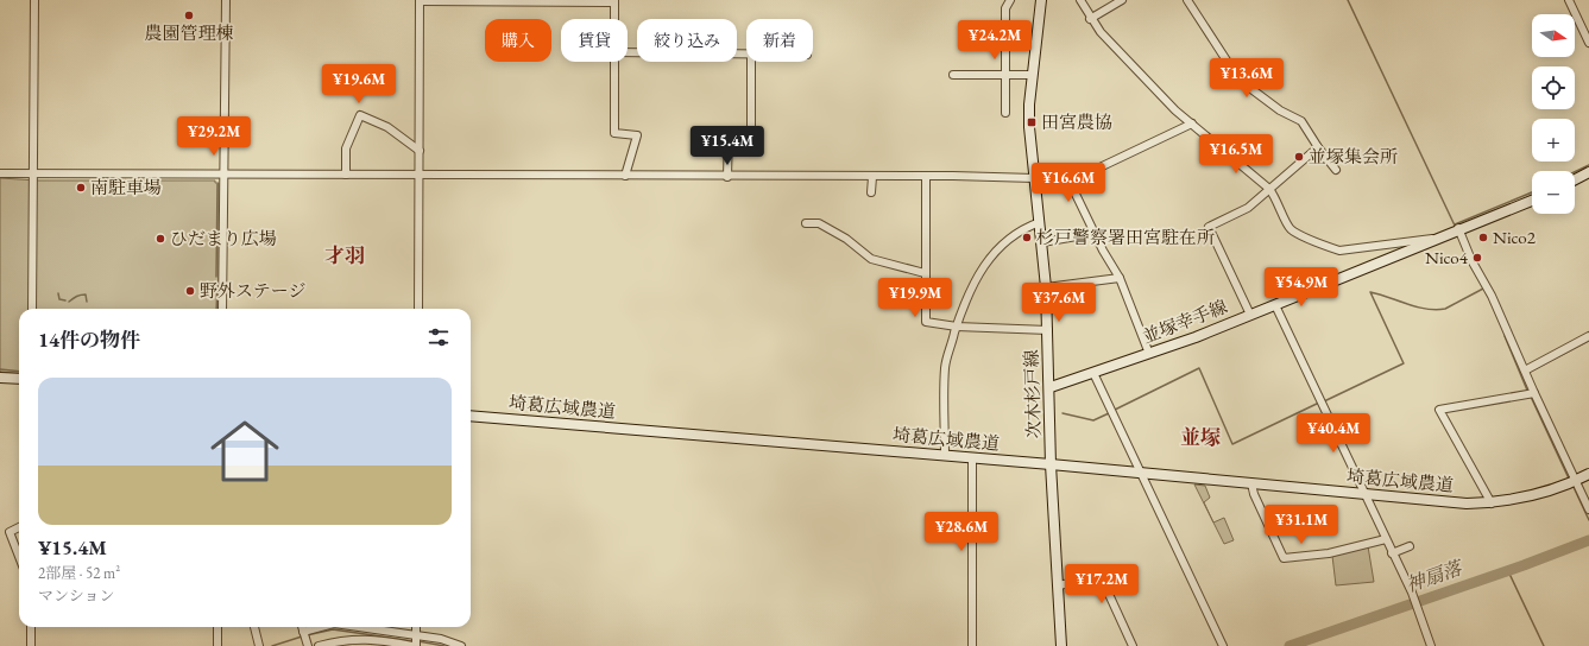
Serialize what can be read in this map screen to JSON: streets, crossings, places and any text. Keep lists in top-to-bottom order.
{
  "streets": {
    "main road": ["並塚幸手線", "次木杉戸線", "埼葛広域農道"]
  },
  "crossings": [
    ["並塚幸手線", "次木杉戸線"],
    ["次木杉戸線", "埼葛広域農道"]
  ],
  "districts": ["才羽", "並塚"],
  "water": ["神扇落"],
  "places": {
    "other": [
      "農園管理棟",
      "並塚集会所",
      "南駐車場",
      "杉戸警察署田宮駐在所",
      "Nico2",
      "ひだまり広場",
      "Nico4",
      "野外ステージ"
    ],
    "transit": ["田宮農協"]
  },
  "north": "right",
  "page": {
    "map_buttons": ["+", "−"],
    "chip": [
      "購入",
      "賃貸",
      "絞り込み",
      "新着"
    ],
    "price": [
      "¥24.2M",
      "¥13.6M",
      "¥19.6M",
      "¥29.2M",
      "¥15.4M",
      "¥16.5M",
      "¥16.6M",
      "¥54.9M",
      "¥19.9M",
      "¥37.6M",
      "¥40.4M",
      "¥31.1M",
      "¥28.6M",
      "¥17.2M"
    ],
    "heading": "14件の物件",
    "list": [
      {
        "name": "¥15.4M",
        "note": "2部屋 · 52 m² · マンション"
      }
    ]
  }
}
